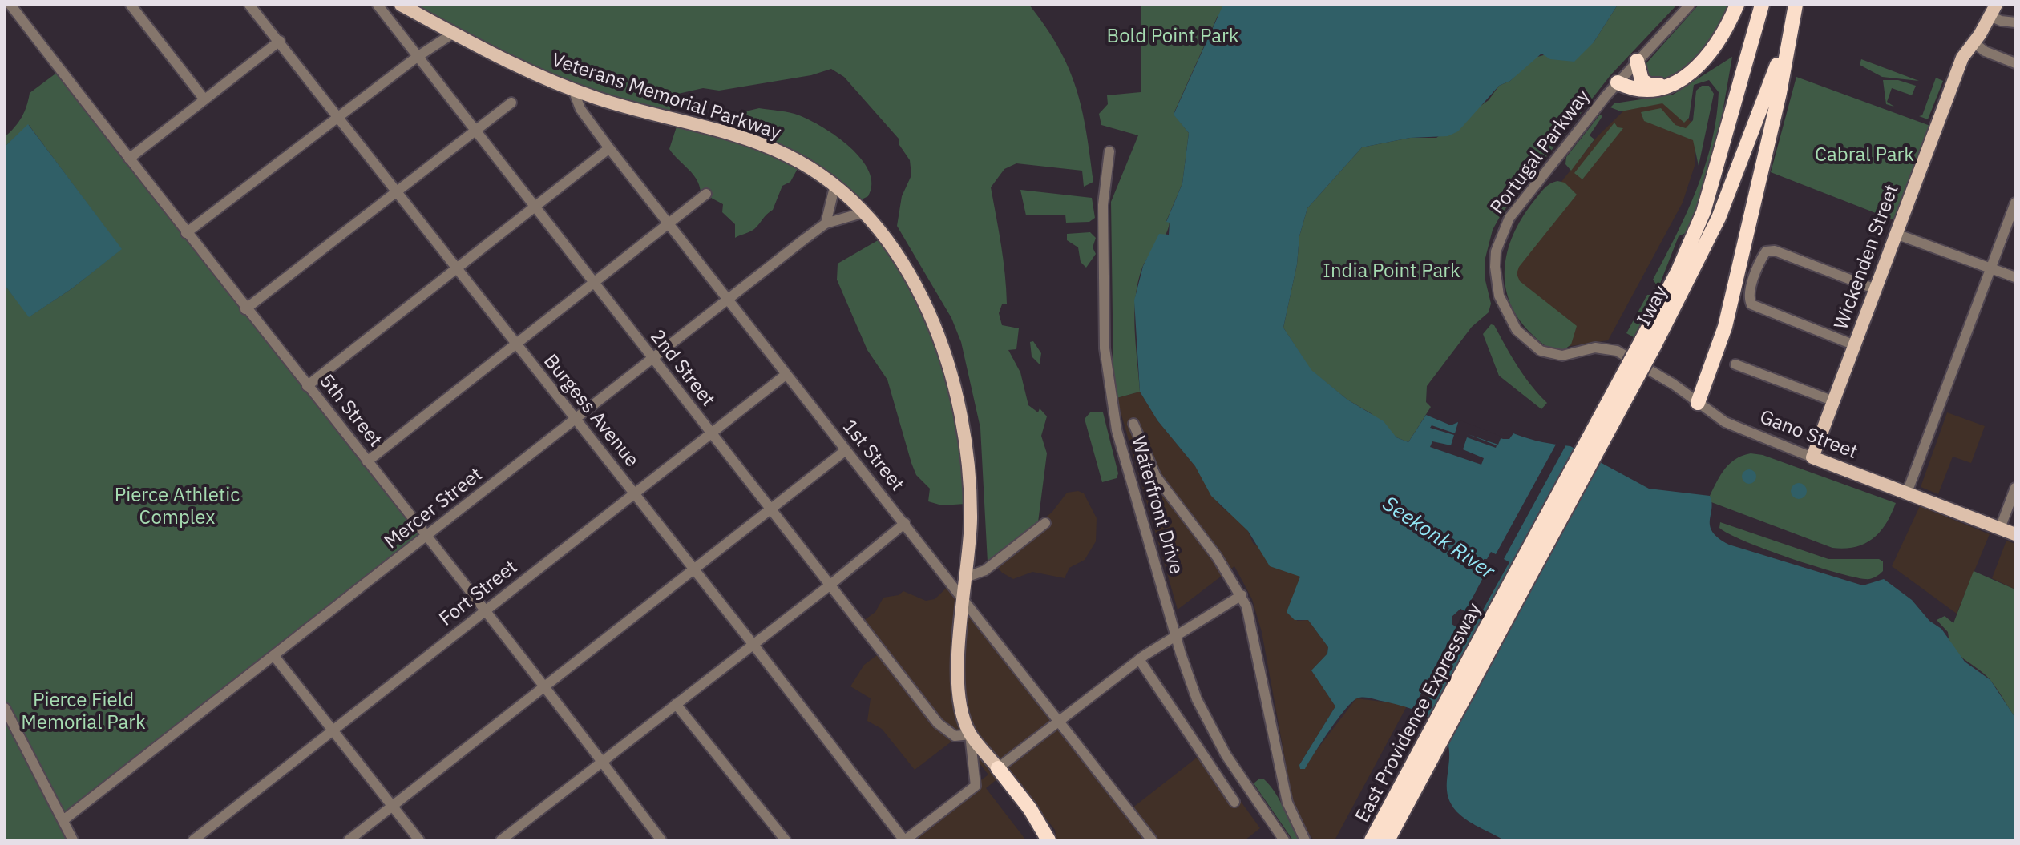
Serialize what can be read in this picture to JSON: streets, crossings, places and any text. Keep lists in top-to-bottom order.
{
  "streets": {
    "highway": ["Iway", "East Providence Expressway"],
    "main road": ["Veterans Memorial Parkway", "Wickenden Street", "Gano Street"],
    "street": [
      "Portugal Parkway",
      "2nd Street",
      "5th Street",
      "Burgess Avenue",
      "1st Street",
      "Waterfront Drive",
      "Mercer Street",
      "Fort Street"
    ]
  },
  "crossings": [
    ["Veterans Memorial Parkway", "2nd Street"],
    ["Veterans Memorial Parkway", "1st Street"],
    ["Veterans Memorial Parkway", "Mercer Street"],
    ["Portugal Parkway", "Gano Street"],
    ["Wickenden Street", "Gano Street"],
    ["Iway", "East Providence Expressway"],
    ["2nd Street", "Mercer Street"],
    ["2nd Street", "Fort Street"],
    ["5th Street", "Mercer Street"],
    ["5th Street", "Fort Street"],
    ["Burgess Avenue", "Mercer Street"],
    ["Burgess Avenue", "Fort Street"],
    ["1st Street", "Mercer Street"],
    ["1st Street", "Fort Street"]
  ],
  "water": ["Seekonk River"],
  "parks": [
    "Bold Point Park",
    "Cabral Park",
    "India Point Park",
    "Pierce Athletic Complex",
    "Pierce Field Memorial Park"
  ]
}
